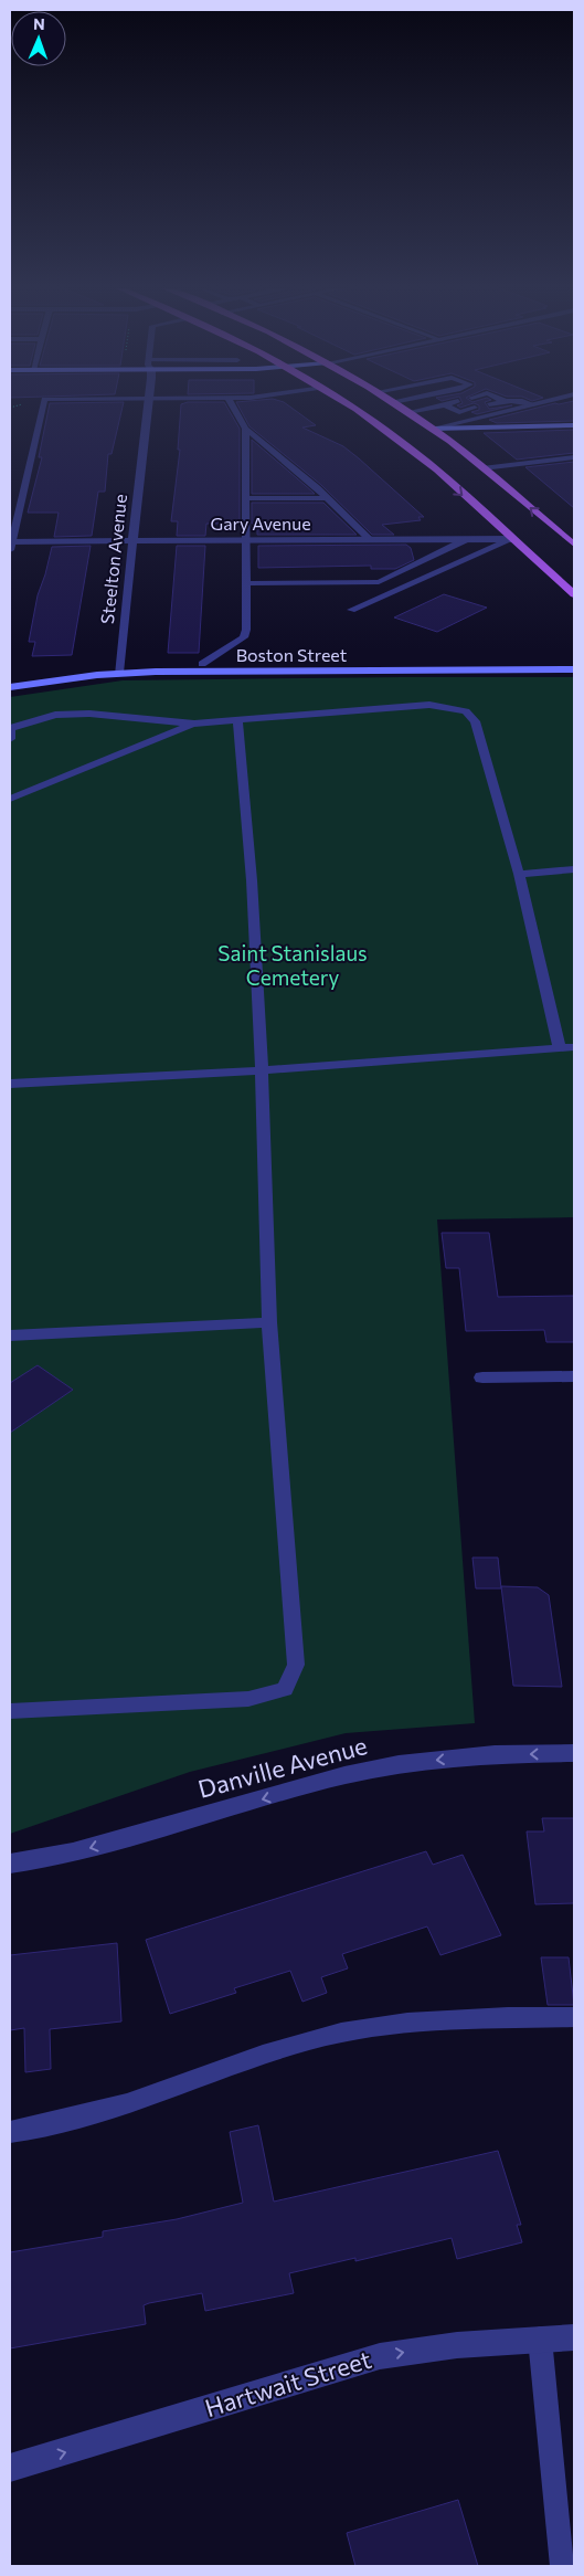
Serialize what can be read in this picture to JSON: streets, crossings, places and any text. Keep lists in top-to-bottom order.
{
  "streets": {
    "main road": ["Boston Street"],
    "street": [
      "Gary Avenue",
      "Steelton Avenue",
      "Danville Avenue",
      "Hartwait Street"
    ]
  },
  "crossings": [
    ["Gary Avenue", "Steelton Avenue"],
    ["Steelton Avenue", "Boston Street"]
  ],
  "one_way": ["Danville Avenue", "Hartwait Street"],
  "parks": ["Saint Stanislaus Cemetery"],
  "north": "top"
}
